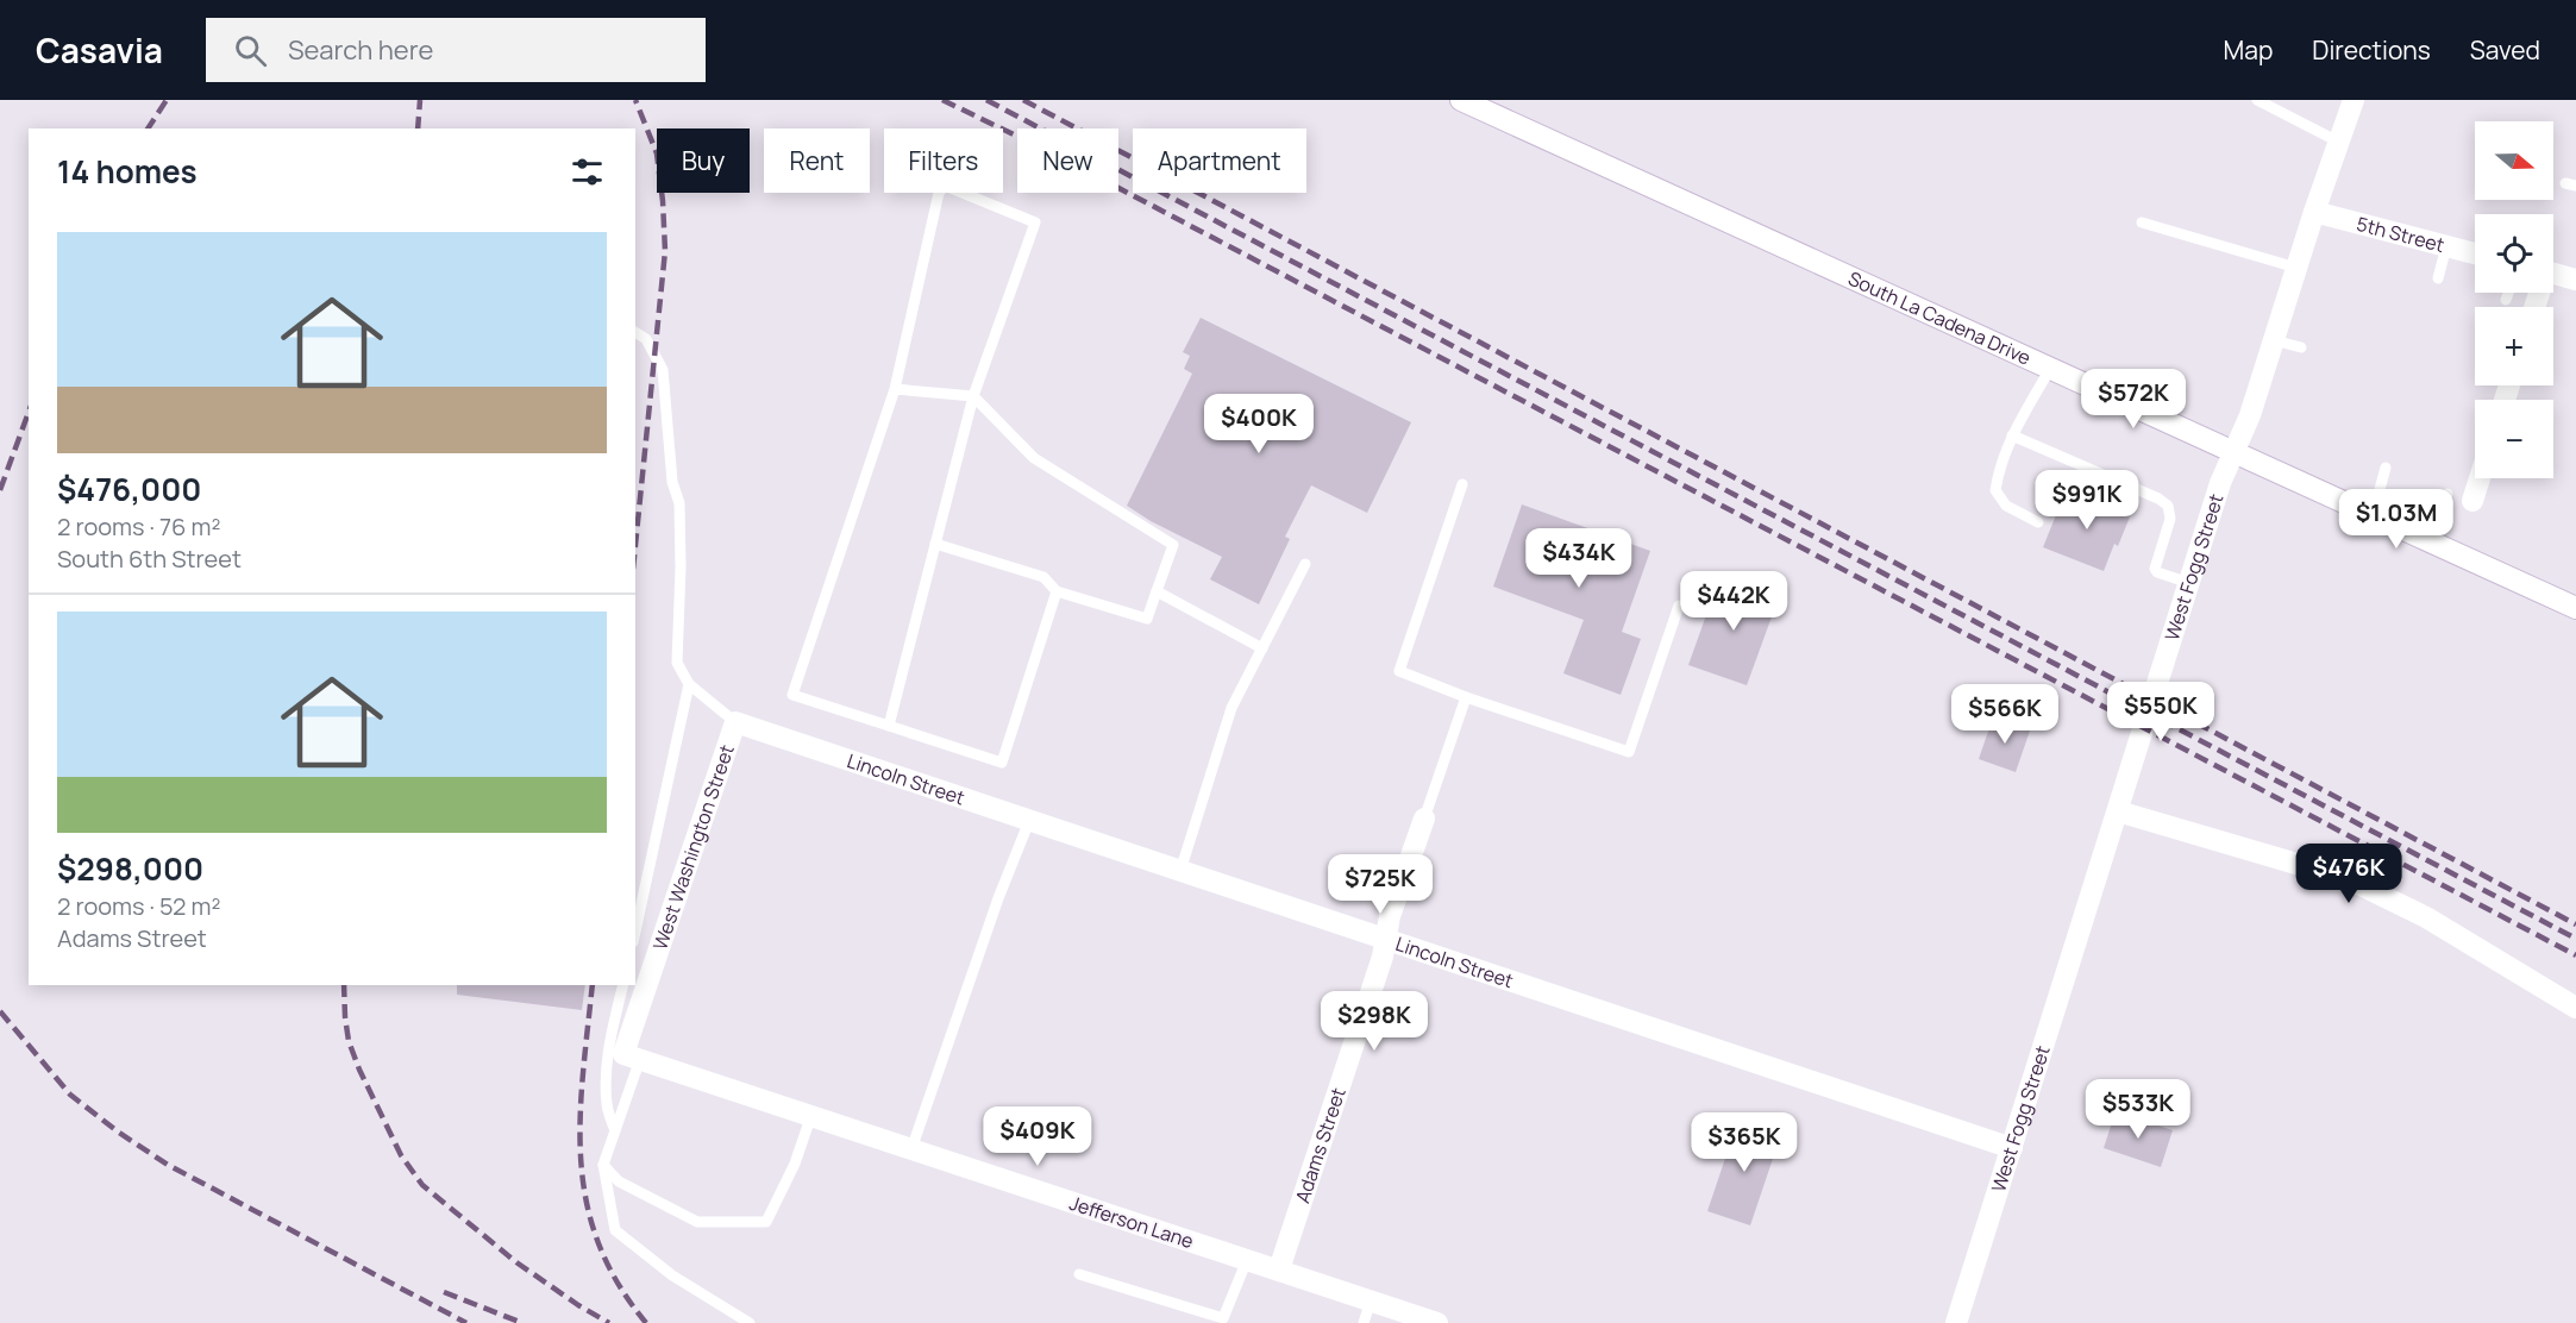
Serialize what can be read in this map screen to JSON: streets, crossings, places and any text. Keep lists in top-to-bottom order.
{
  "streets": {
    "street": [
      "5th Street",
      "South La Cadena Drive",
      "West Fogg Street",
      "Lincoln Street",
      "West Washington Street",
      "Adams Street",
      "Jefferson Lane"
    ]
  },
  "crossings": [
    ["5th Street", "West Fogg Street"],
    ["South La Cadena Drive", "West Fogg Street"],
    ["West Fogg Street", "Lincoln Street"],
    ["Lincoln Street", "West Washington Street"],
    ["Lincoln Street", "Adams Street"],
    ["West Washington Street", "Jefferson Lane"],
    ["Adams Street", "Jefferson Lane"]
  ],
  "north": "right",
  "page": {
    "header": "Casavia",
    "search": "Search here",
    "nav": ["Map", "Directions", "Saved"],
    "map_buttons": ["+", "−"],
    "chip": [
      "Buy",
      "Rent",
      "Filters",
      "New",
      "Apartment"
    ],
    "heading": "14 homes",
    "list": [
      {
        "name": "$476,000",
        "note": "2 rooms · 76 m² · South 6th Street"
      },
      {
        "name": "$298,000",
        "note": "2 rooms · 52 m² · Adams Street"
      }
    ],
    "price": [
      "$572K",
      "$400K",
      "$991K",
      "$1.03M",
      "$434K",
      "$442K",
      "$550K",
      "$566K",
      "$476K",
      "$725K",
      "$298K",
      "$533K",
      "$409K",
      "$365K"
    ]
  }
}
